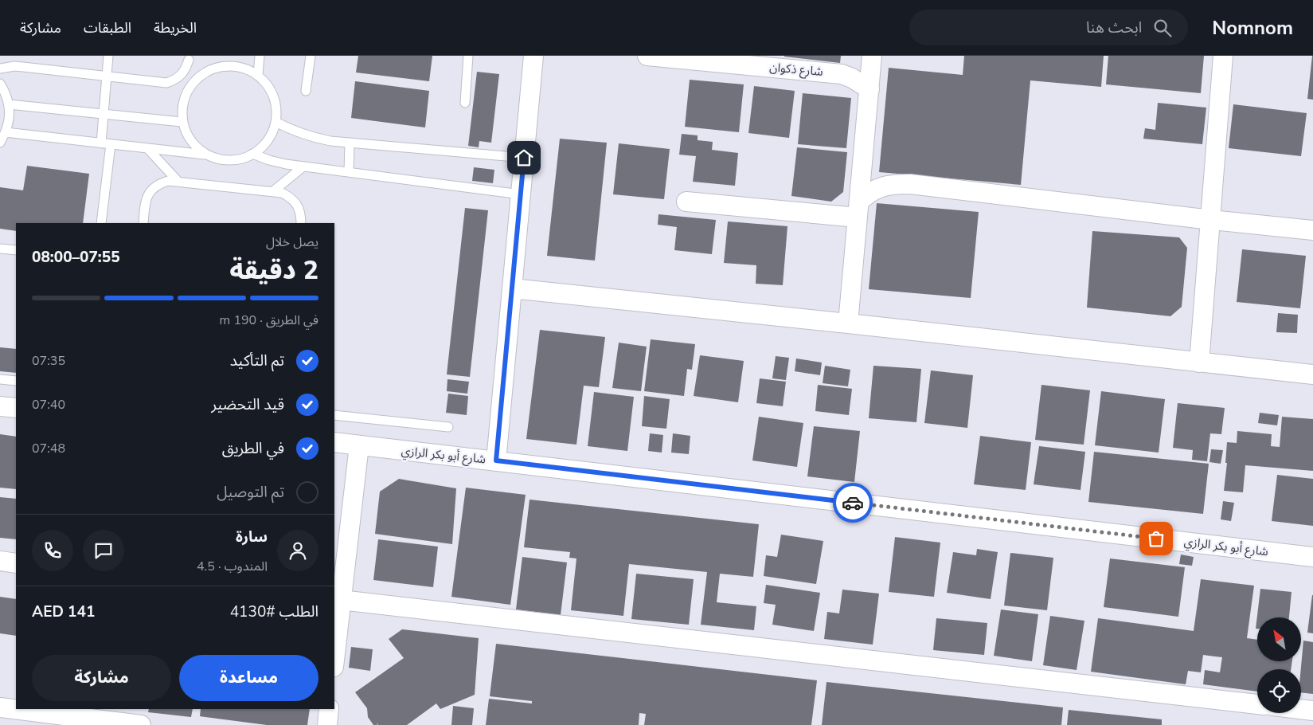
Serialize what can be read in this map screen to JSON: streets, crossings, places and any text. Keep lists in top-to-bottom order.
{
  "streets": {
    "street": ["شارع ذكوان", "شارع أبو بكر الرازي"]
  },
  "north": "top left",
  "page": {
    "header": "Nomnom",
    "search": "ابحث هنا",
    "nav": ["الخريطة", "الطبقات", "مشاركة"],
    "heading": ["2 دقيقة", "يصل خلال", "07:55–08:00"],
    "panel": [
      "سارة",
      "المندوب · 4.5",
      "الطلب #4130",
      "AED 141"
    ],
    "bar": "في الطريق · 190 m",
    "list": [
      ["تم التأكيد", "07:35"],
      ["قيد التحضير", "07:40"],
      ["في الطريق", "07:48"],
      "تم التوصيل"
    ],
    "buttons": ["مساعدة", "مشاركة"]
  }
}
